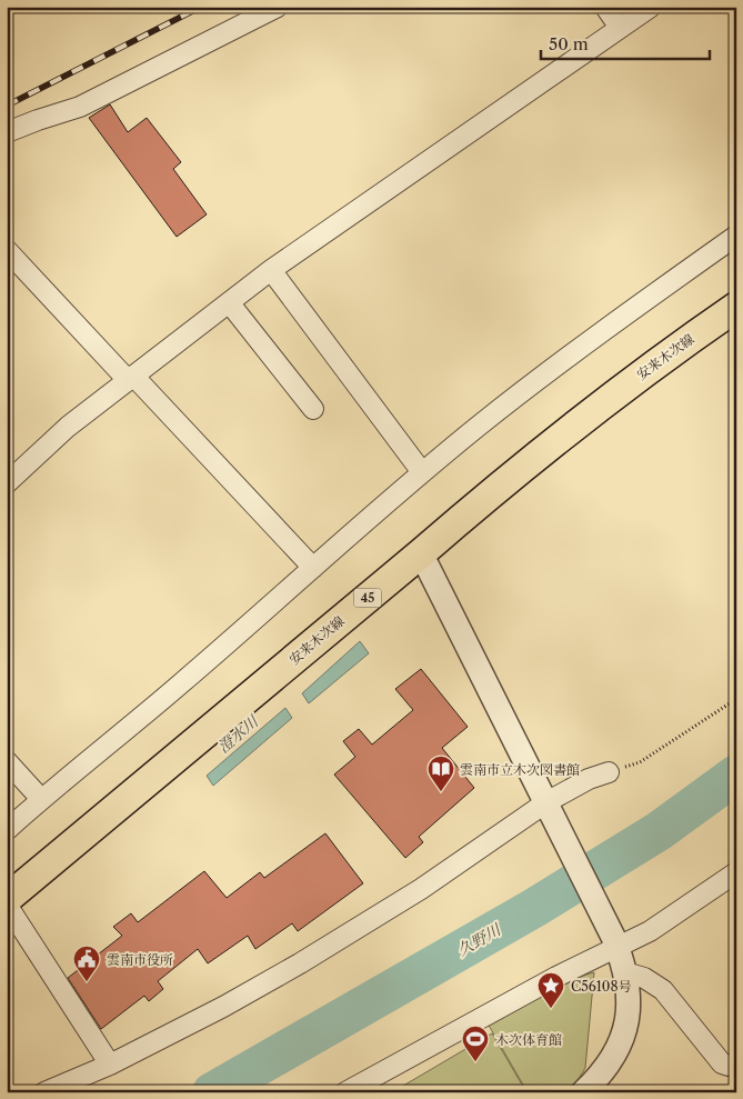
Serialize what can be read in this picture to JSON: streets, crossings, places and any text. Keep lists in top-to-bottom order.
{
  "streets": {
    "main road": ["安来木次線", "45"]
  },
  "water": ["澄水川", "久野川"],
  "places": {
    "library": ["雲南市立木次図書館"],
    "public building": ["雲南市役所"],
    "place": ["C56108号"],
    "sports": ["木次体育館"]
  },
  "scale_bar": "50 m"
}
